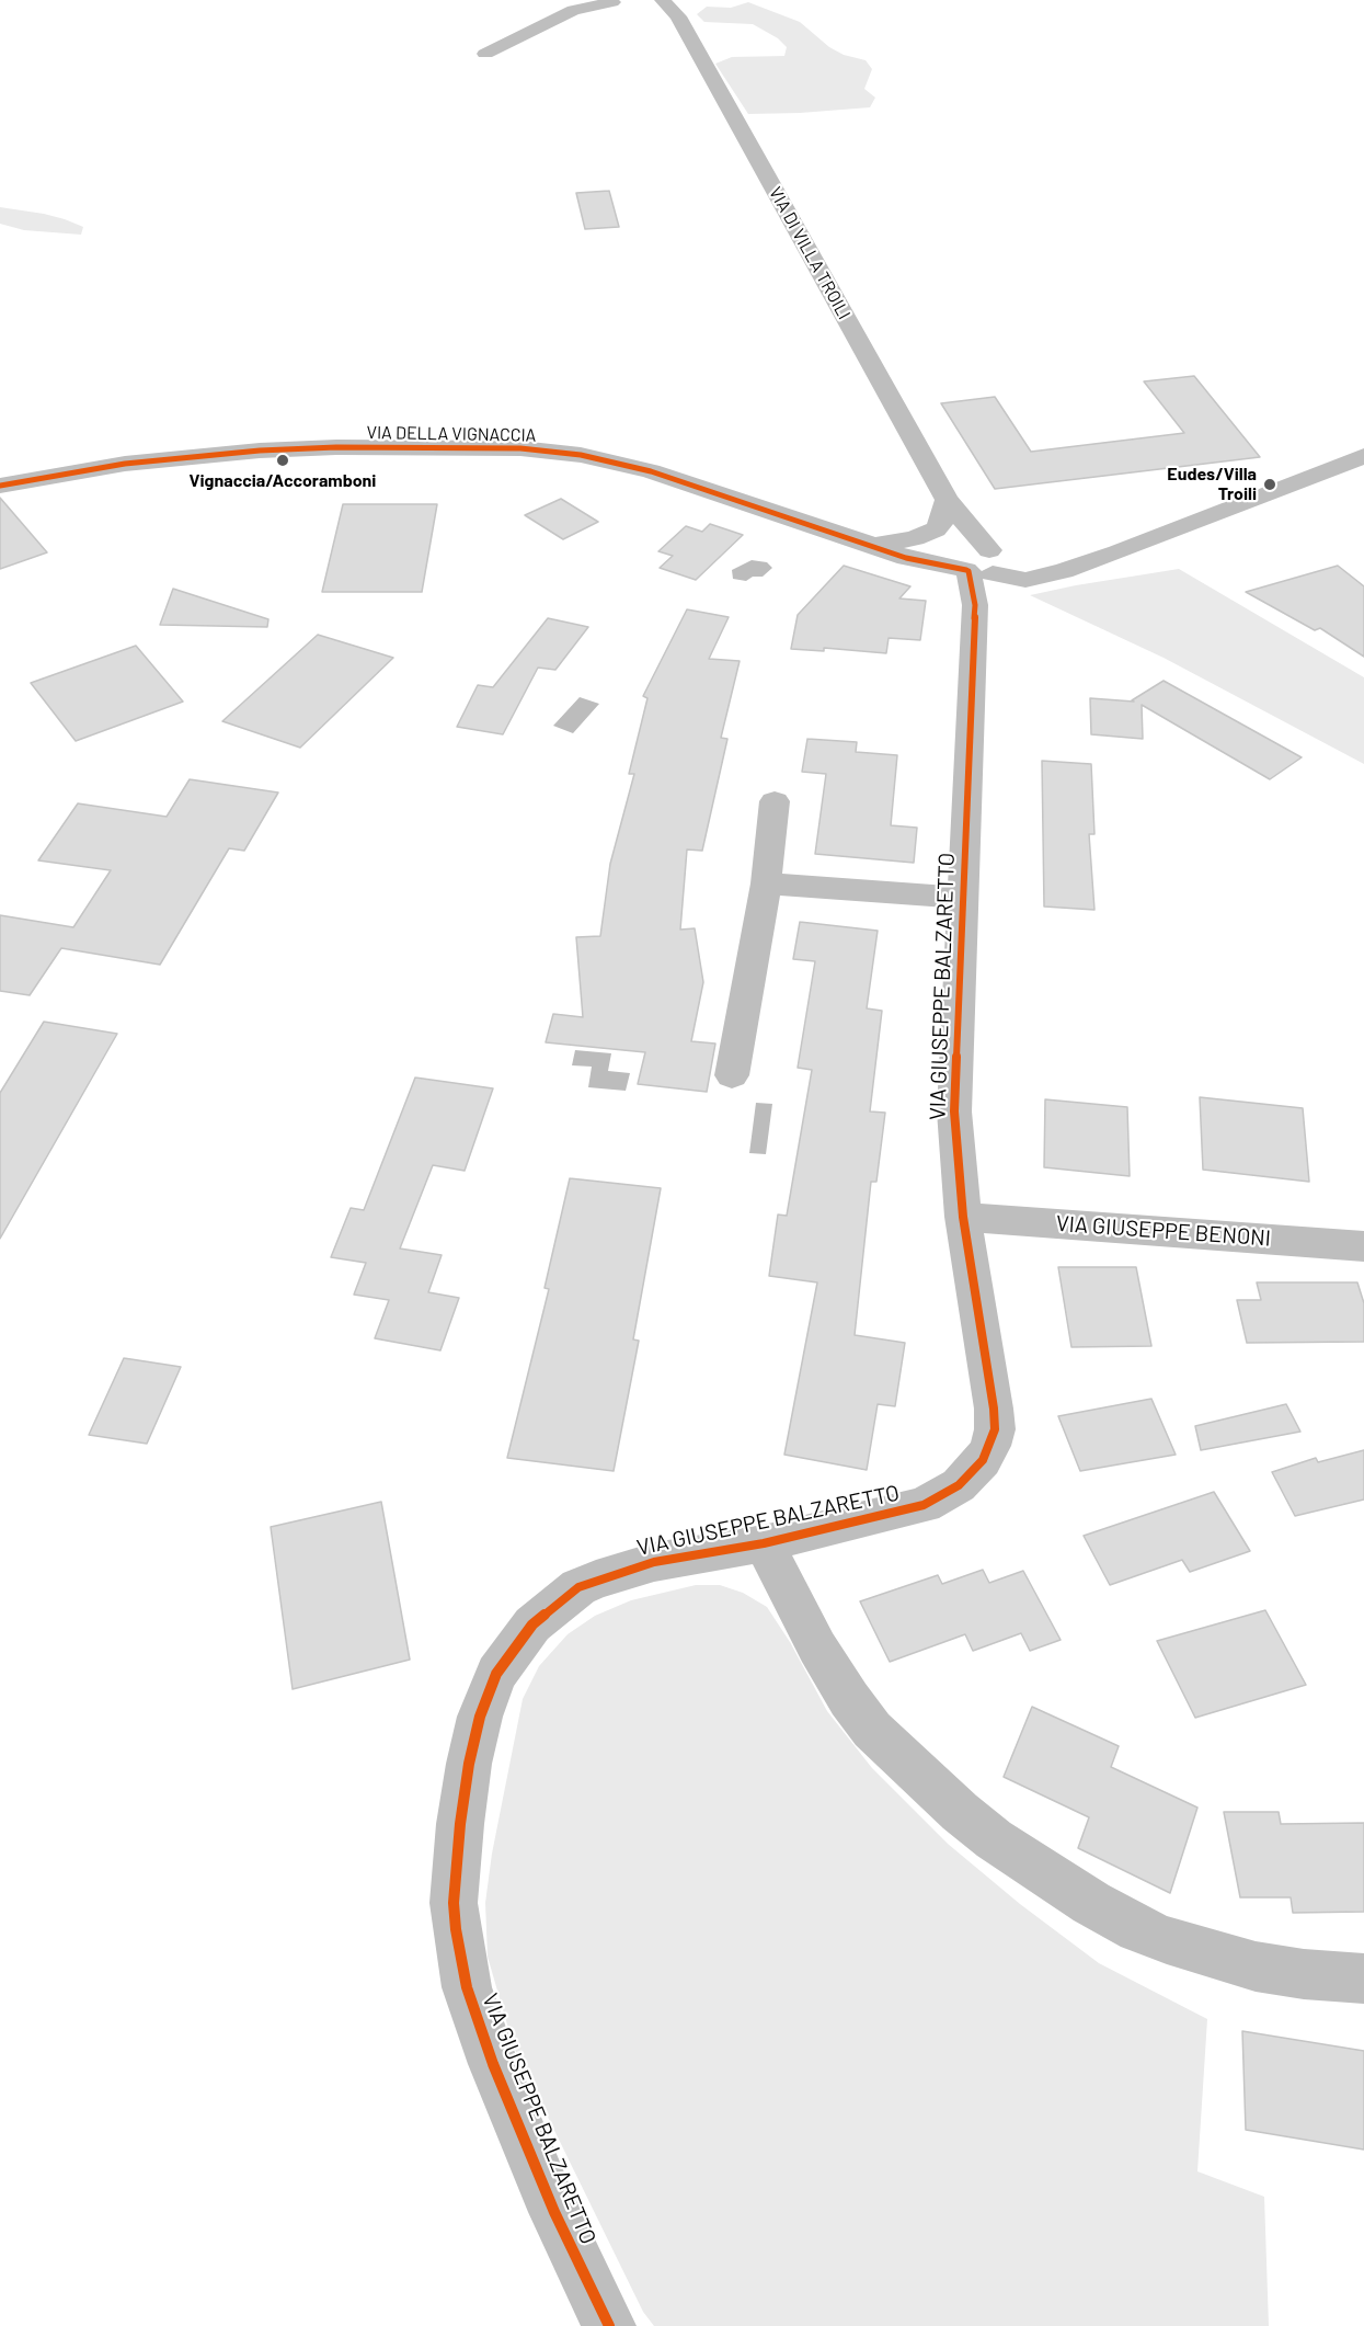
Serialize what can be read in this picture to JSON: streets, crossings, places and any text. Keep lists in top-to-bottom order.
{
  "streets": {
    "street": [
      "VIA DI VILLA TROILI",
      "VIA DELLA VIGNACCIA",
      "VIA GIUSEPPE BALZARETTO",
      "VIA GIUSEPPE BENONI"
    ]
  },
  "crossings": [
    ["VIA DI VILLA TROILI", "VIA DELLA VIGNACCIA"],
    ["VIA DI VILLA TROILI", "VIA GIUSEPPE BALZARETTO"],
    ["VIA DELLA VIGNACCIA", "VIA GIUSEPPE BALZARETTO"],
    ["VIA GIUSEPPE BALZARETTO", "VIA GIUSEPPE BENONI"]
  ],
  "places": ["Vignaccia/Accoramboni", "Eudes/Villa Troili"]
}
